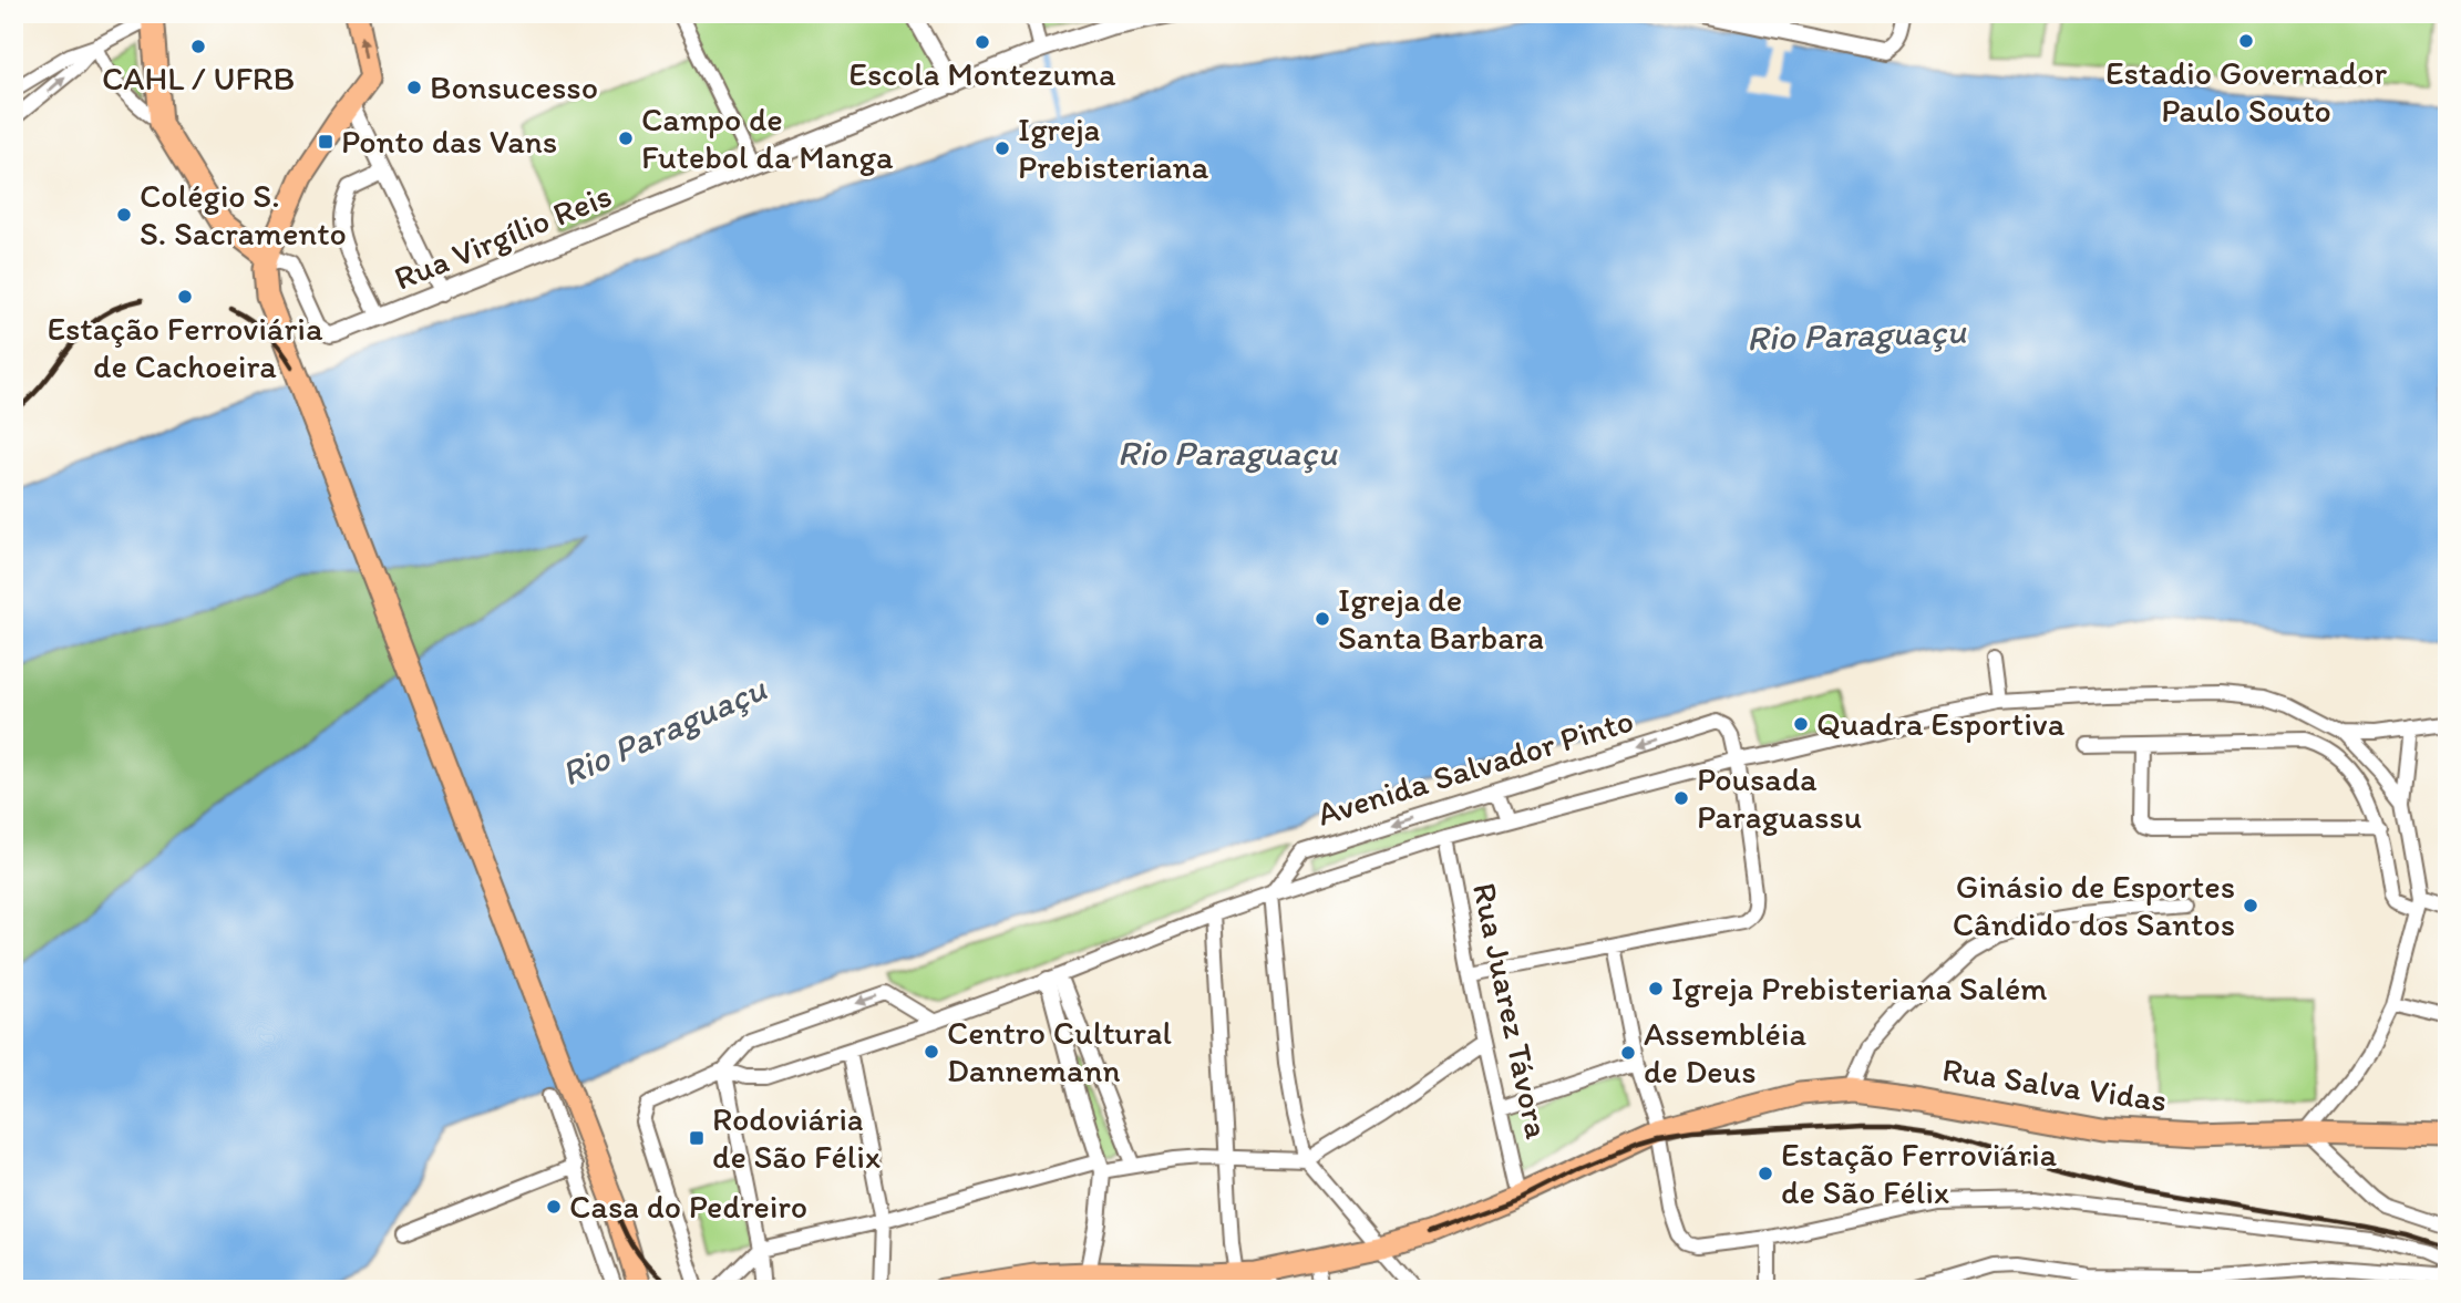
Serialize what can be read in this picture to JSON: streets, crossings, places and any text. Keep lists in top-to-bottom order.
{
  "streets": {
    "main road": ["Rua Salva Vidas"],
    "street": ["Rua Virgílio Reis", "Avenida Salvador Pinto", "Rua Juarez Távora"]
  },
  "crossings": [
    ["Avenida Salvador Pinto", "Rua Juarez Távora"],
    ["Rua Juarez Távora", "Rua Salva Vidas"]
  ],
  "water": ["Rio Paraguaçu"],
  "places": {
    "other": [
      "Estadio Governador Paulo Souto",
      "Escola Montezuma",
      "CAHL / UFRB",
      "Bonsucesso",
      "Campo de Futebol da Manga",
      "Igreja Prebisteriana",
      "Colégio S. S. Sacramento",
      "Estação Ferroviária de Cachoeira",
      "Igreja de Santa Barbara",
      "Quadra Esportiva",
      "Pousada Paraguassu",
      "Ginásio de Esportes Cândido dos Santos",
      "Igreja Prebisteriana Salém",
      "Centro Cultural Dannemann",
      "Assembléia de Deus",
      "Estação Ferroviária de São Félix",
      "Casa do Pedreiro"
    ],
    "transit": ["Ponto das Vans", "Rodoviária de São Félix"]
  }
}
